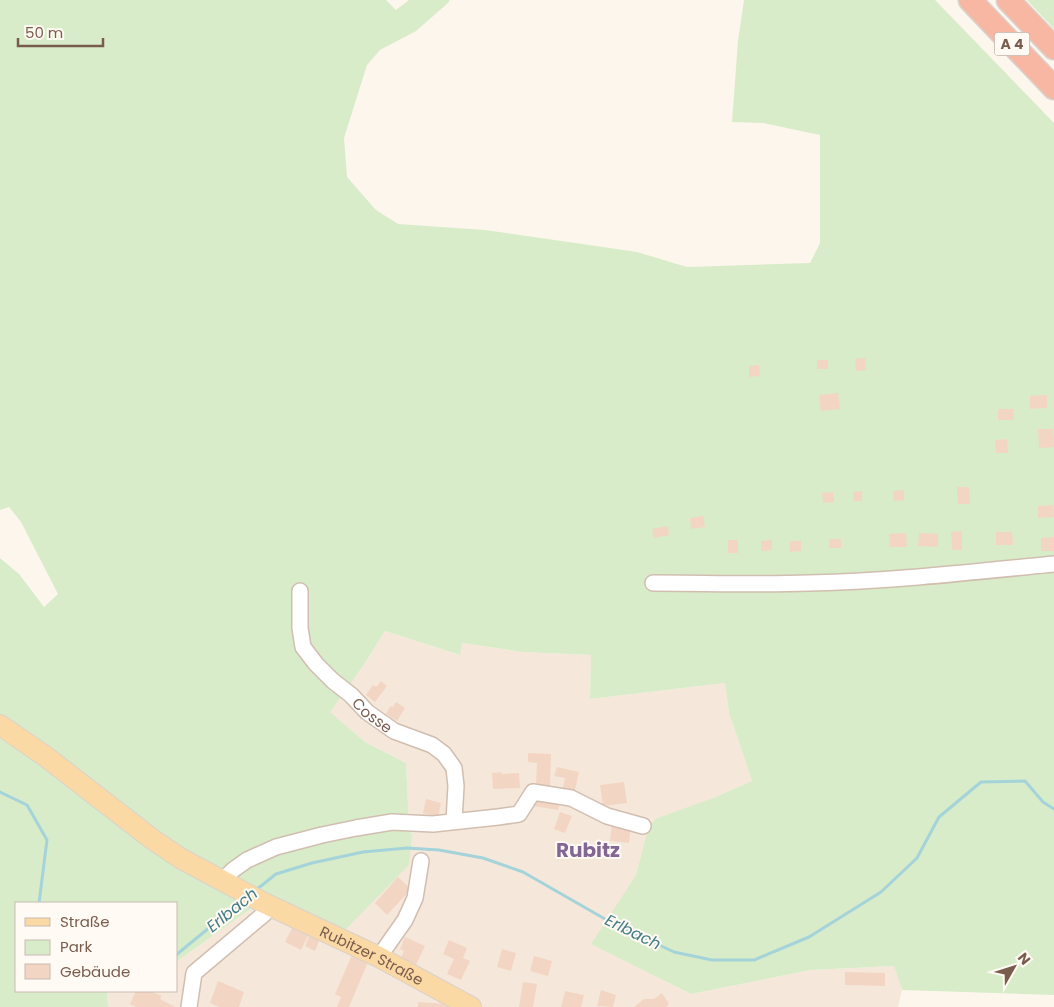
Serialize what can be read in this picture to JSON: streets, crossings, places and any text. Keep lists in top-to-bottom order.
{
  "streets": {
    "highway": ["A 4"],
    "main road": ["Rubitzer Straße"],
    "street": ["Cosse"]
  },
  "districts": ["Rubitz"],
  "water": ["Erlbach"],
  "legend": ["Straße", "Park", "Gebäude"],
  "scale_bar": "50 m",
  "north": "top right"
}
